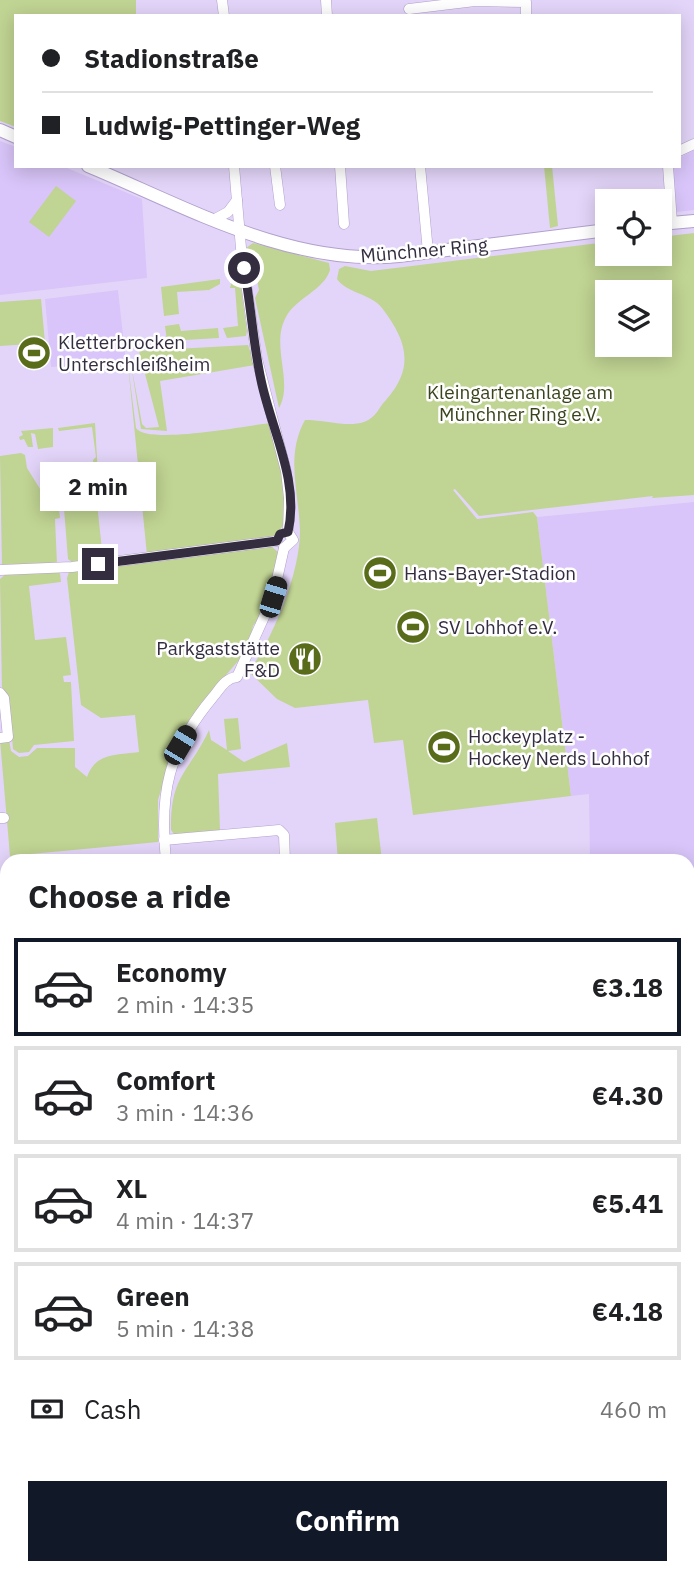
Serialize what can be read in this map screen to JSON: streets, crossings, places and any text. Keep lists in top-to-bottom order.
{
  "streets": {
    "main road": ["Münchner Ring"]
  },
  "parks": ["Kleingartenanlage am Münchner Ring e.V."],
  "places": {
    "sports": [
      "Kletterbrocken Unterschleißheim",
      "Hans-Bayer-Stadion",
      "SV Lohhof e.V.",
      "Hockeyplatz - Hockey Nerds Lohhof"
    ],
    "restaurant": ["Parkgaststätte F&D"]
  },
  "page": {
    "banner": ["Stadionstraße", "Ludwig-Pettinger-Weg"],
    "bubble": "2 min",
    "heading": "Choose a ride",
    "list": [
      {
        "name": "Economy",
        "note": "2 min · 14:35",
        "value": "€3.18"
      },
      {
        "name": "Comfort",
        "note": "3 min · 14:36",
        "value": "€4.30"
      },
      {
        "name": "XL",
        "note": "4 min · 14:37",
        "value": "€5.41"
      },
      {
        "name": "Green",
        "note": "5 min · 14:38",
        "value": "€4.18"
      }
    ],
    "pay": ["Cash", "460 m"],
    "buttons": "Confirm"
  }
}
